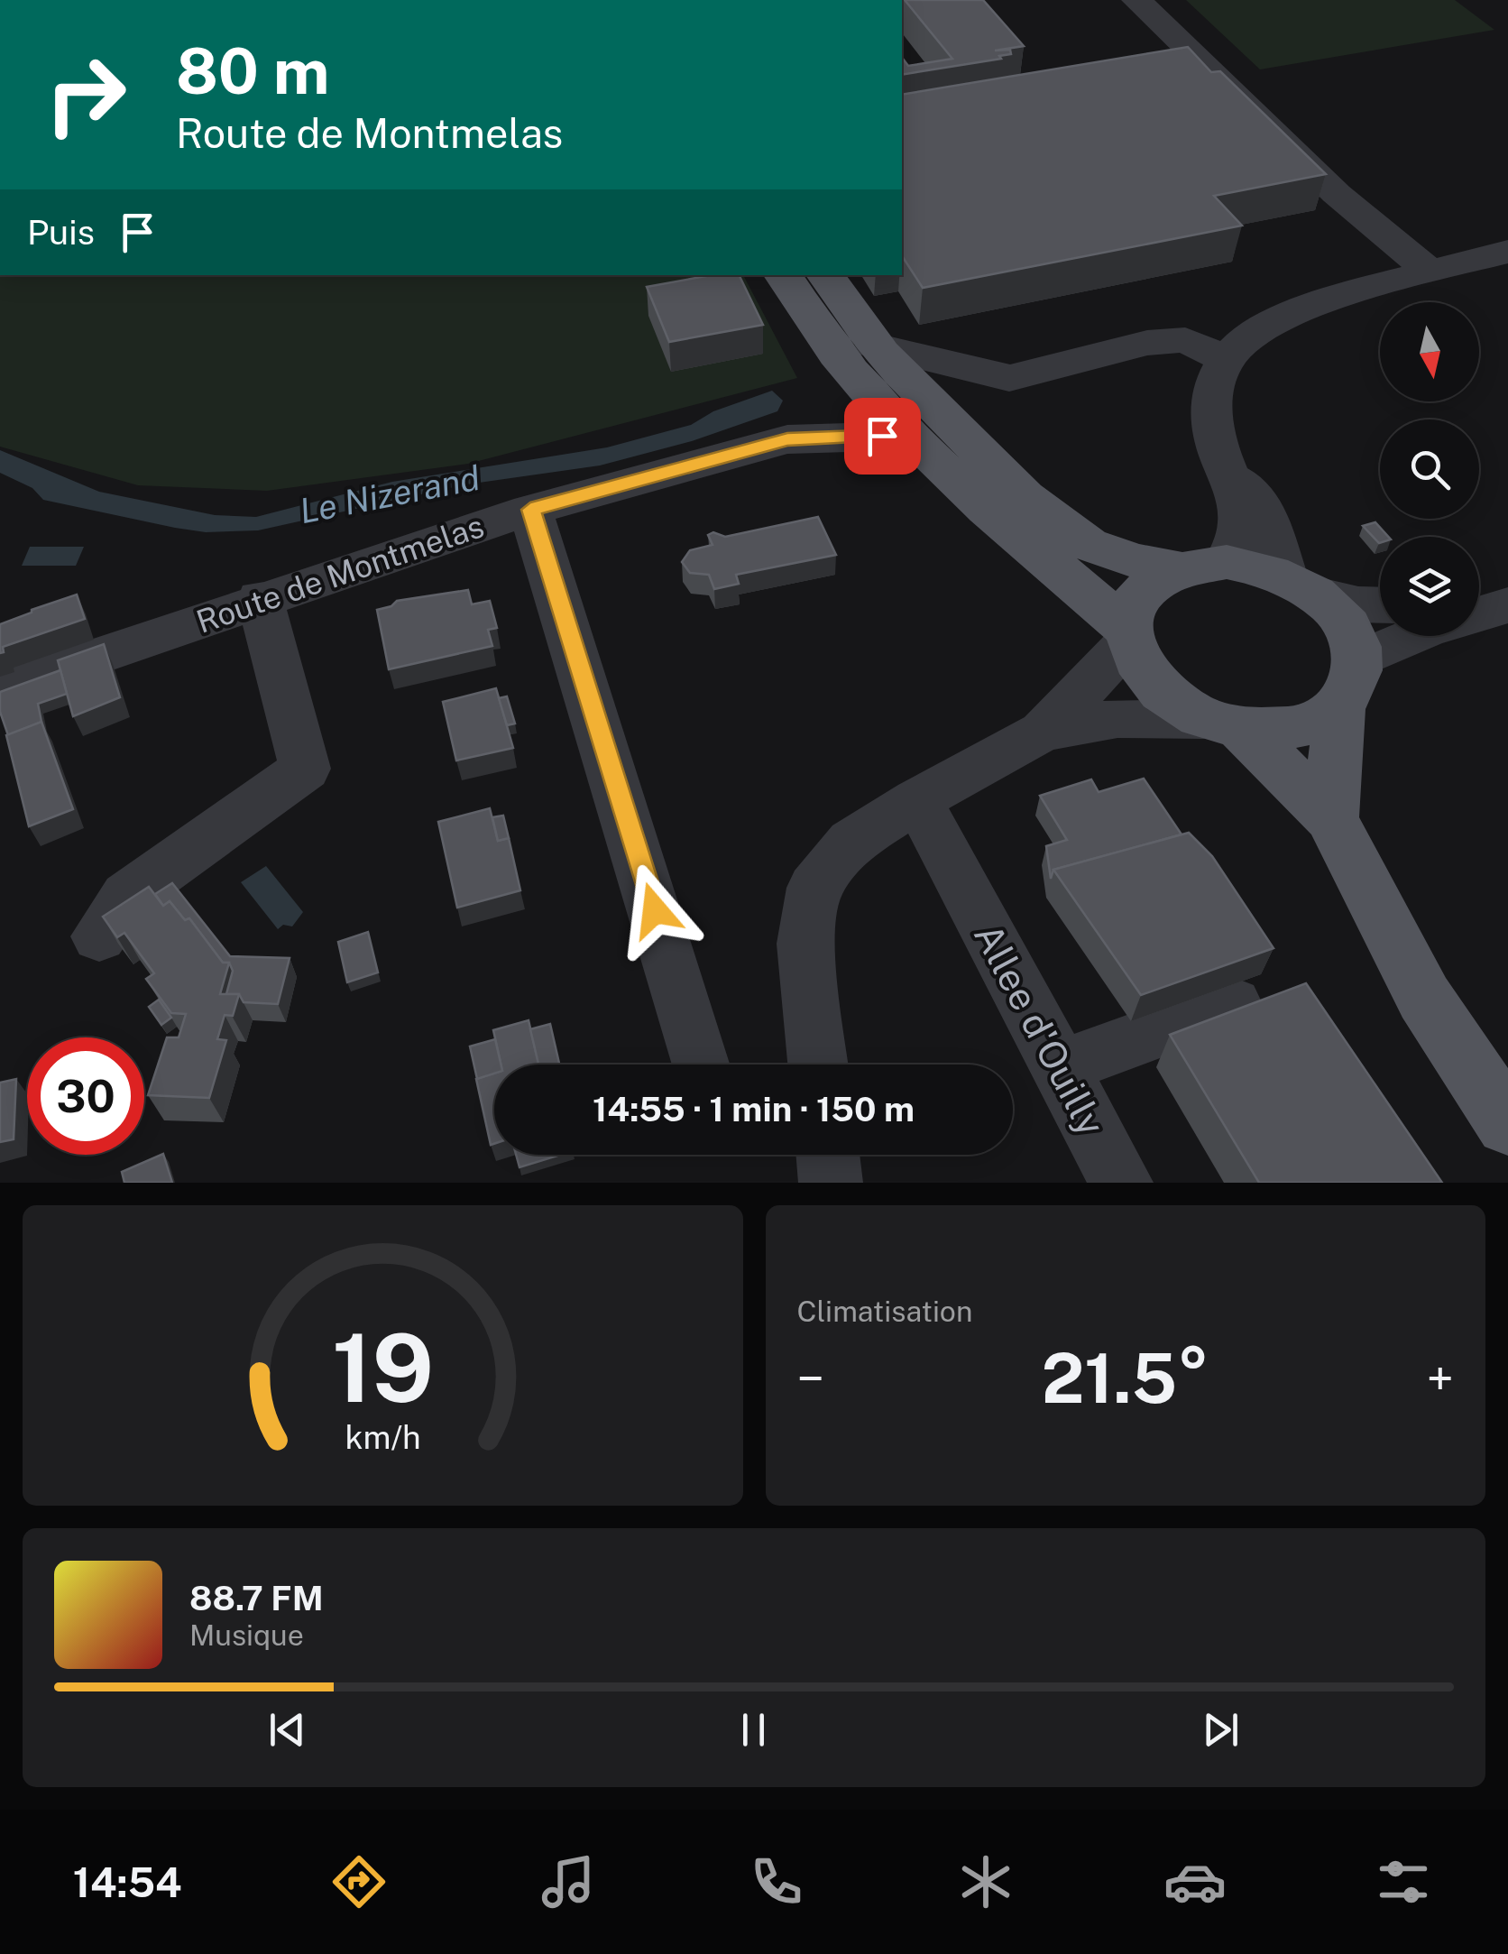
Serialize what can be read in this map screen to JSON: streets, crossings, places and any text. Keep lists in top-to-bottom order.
{
  "streets": {
    "street": ["Route de Montmelas", "Allee d'Ouilly"]
  },
  "water": ["Le Nizerand"],
  "north": "bottom",
  "page": {
    "turn": ["80 m", "Route de Montmelas"],
    "then": "Puis",
    "limit": "30",
    "trip": "14:55 · 1 min · 150 m",
    "tile": "Climatisation",
    "heat": ["−", "21.5°", "+"],
    "song": ["88.7 FM", "Musique"],
    "tabs": "14:54",
    "gauge": ["19", "km/h"]
  }
}
